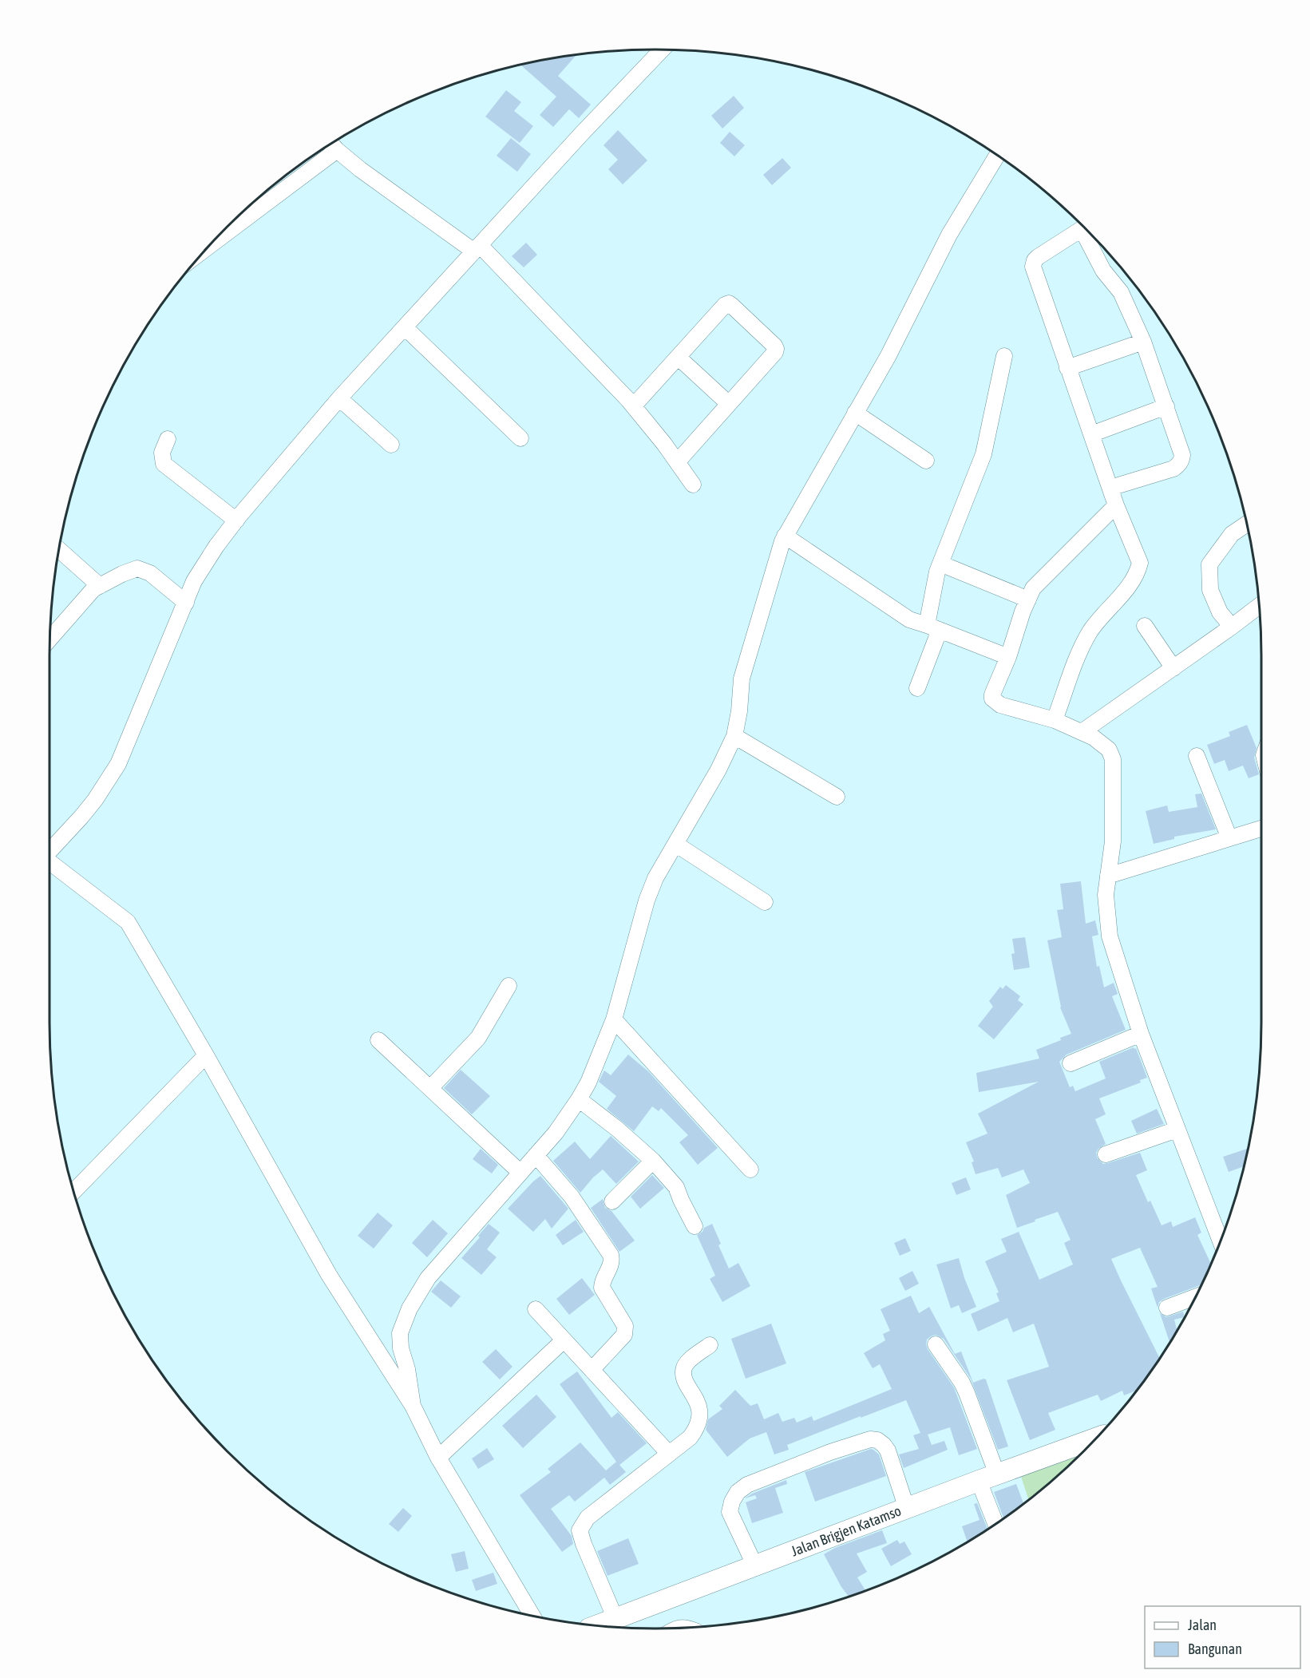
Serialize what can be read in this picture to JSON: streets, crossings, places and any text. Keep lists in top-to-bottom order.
{
  "streets": {
    "main road": ["Jalan Brigjen Katamso"]
  },
  "legend": ["Jalan", "Bangunan"]
}
